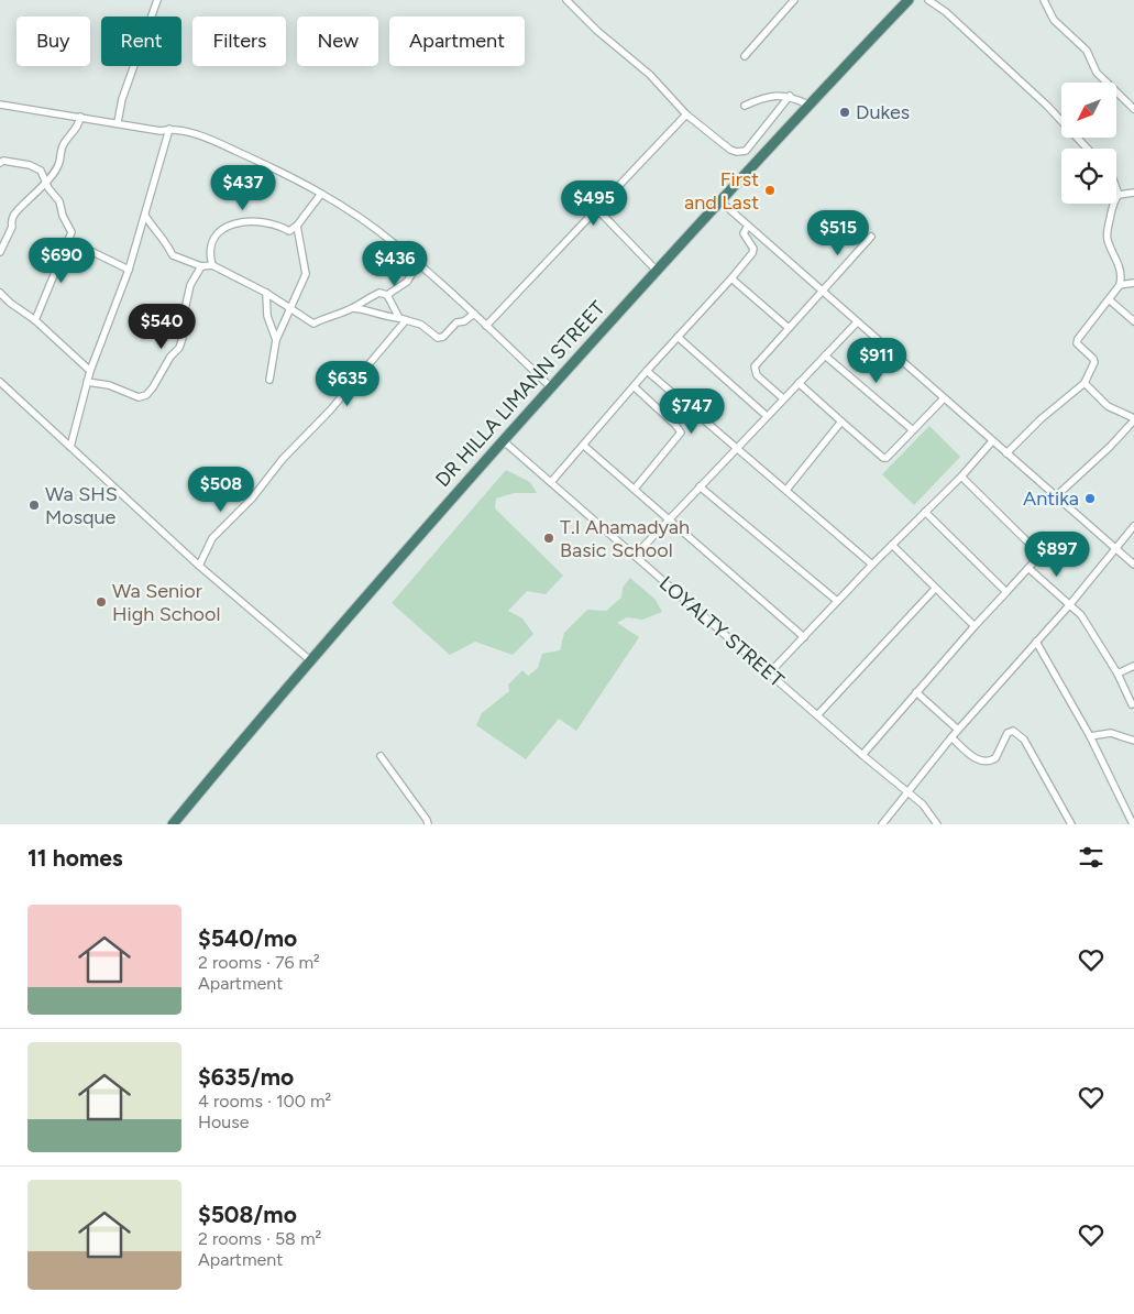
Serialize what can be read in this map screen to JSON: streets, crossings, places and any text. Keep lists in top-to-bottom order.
{
  "streets": {
    "highway": ["DR HILLA LIMANN STREET"],
    "street": ["LOYALTY STREET"]
  },
  "crossings": [
    ["DR HILLA LIMANN STREET", "LOYALTY STREET"]
  ],
  "places": [
    "Dukes",
    "First and Last",
    "Antika",
    "Wa SHS Mosque",
    "T.I Ahamadyah Basic School",
    "Wa Senior High School"
  ],
  "north": "bottom left",
  "page": {
    "chip": [
      "Buy",
      "Rent",
      "Filters",
      "New",
      "Apartment"
    ],
    "price": [
      "$437",
      "$495",
      "$515",
      "$690",
      "$436",
      "$540",
      "$911",
      "$635",
      "$747",
      "$508",
      "$897"
    ],
    "heading": "11 homes",
    "list": [
      {
        "name": "$540/mo",
        "note": "2 rooms · 76 m² · Apartment"
      },
      {
        "name": "$635/mo",
        "note": "4 rooms · 100 m² · House"
      },
      {
        "name": "$508/mo",
        "note": "2 rooms · 58 m² · Apartment"
      }
    ]
  }
}
